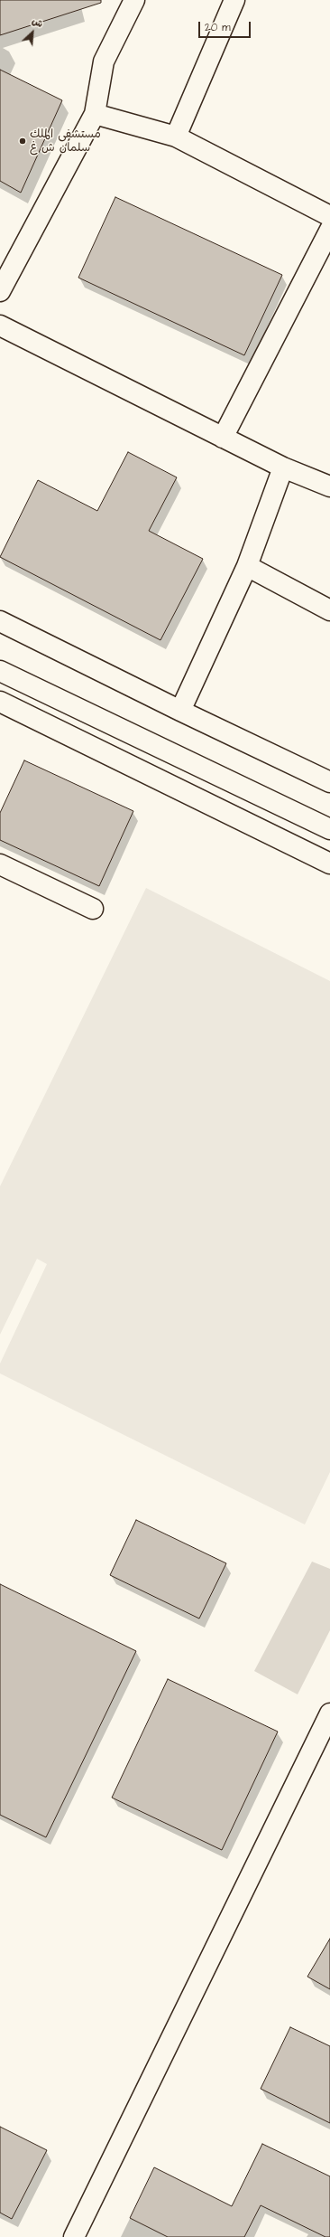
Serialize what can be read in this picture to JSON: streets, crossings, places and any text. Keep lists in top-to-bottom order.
{
  "places": ["مستشفى الملك سلمان ش غ"],
  "scale_bar": "20 m",
  "north": "top right"
}
